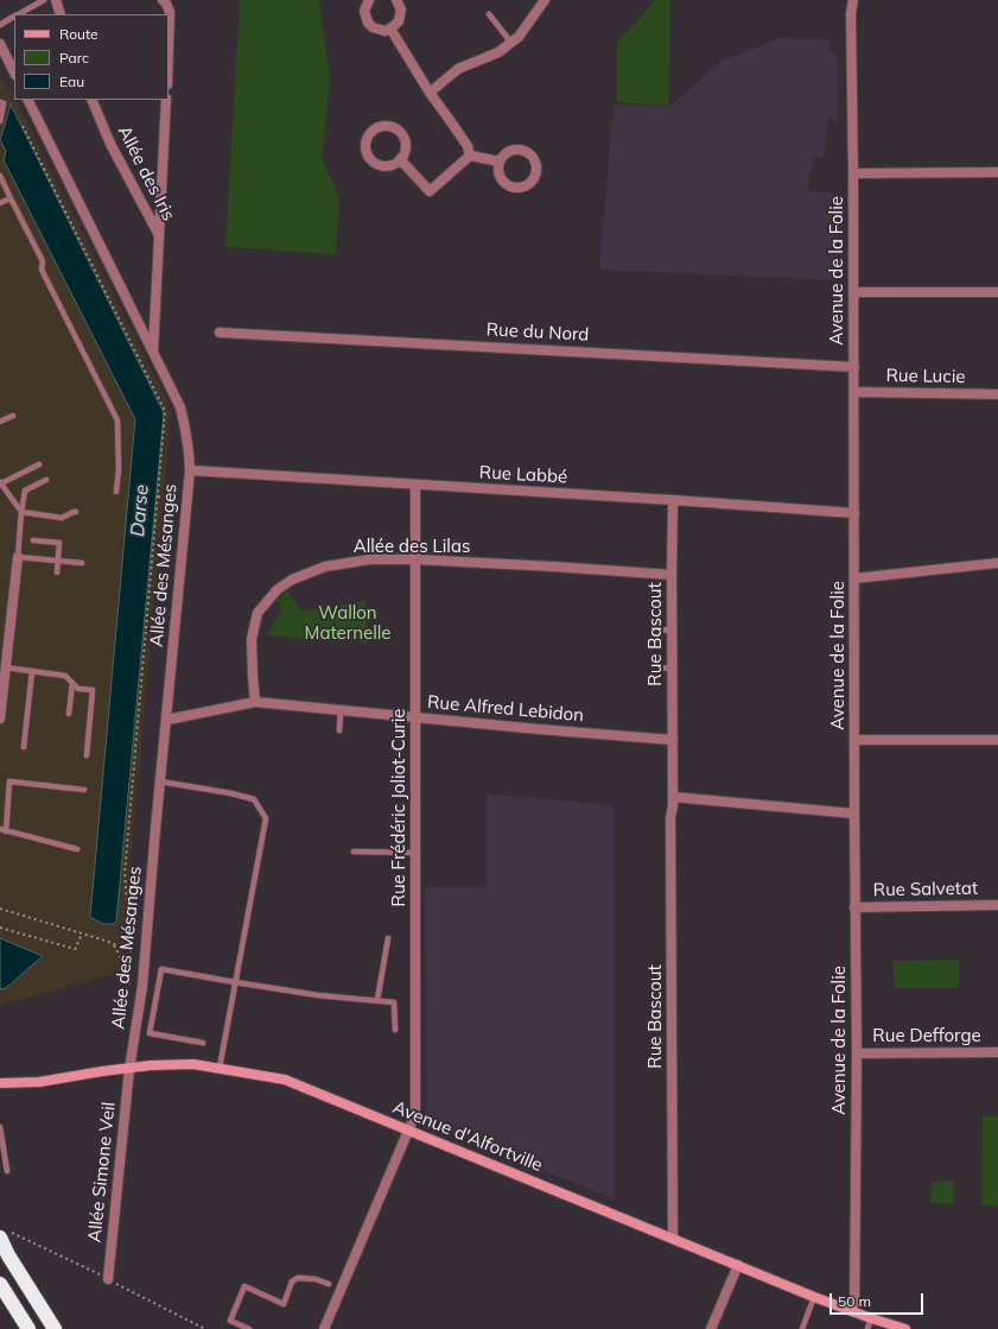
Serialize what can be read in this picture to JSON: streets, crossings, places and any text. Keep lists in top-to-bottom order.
{
  "streets": {
    "main road": ["Avenue d'Alfortville"],
    "street": [
      "Allée des Iris",
      "Avenue de la Folie",
      "Rue du Nord",
      "Rue Lucie",
      "Rue Labbé",
      "Allée des Lilas",
      "Allée des Mésanges",
      "Rue Bascout",
      "Rue Alfred Lebidon",
      "Rue Frédéric Joliot-Curie",
      "Rue Salvetat",
      "Rue Defforge",
      "Allée Simone Veil"
    ]
  },
  "crossings": [
    ["Allée des Iris", "Allée des Mésanges"],
    ["Avenue de la Folie", "Rue du Nord"],
    ["Avenue de la Folie", "Rue Lucie"],
    ["Avenue de la Folie", "Rue Labbé"],
    ["Avenue de la Folie", "Rue Salvetat"],
    ["Avenue de la Folie", "Rue Defforge"],
    ["Avenue de la Folie", "Avenue d'Alfortville"],
    ["Rue Labbé", "Allée des Mésanges"],
    ["Rue Labbé", "Rue Bascout"],
    ["Rue Labbé", "Rue Frédéric Joliot-Curie"],
    ["Allée des Lilas", "Rue Bascout"],
    ["Allée des Lilas", "Rue Alfred Lebidon"],
    ["Allée des Lilas", "Rue Frédéric Joliot-Curie"],
    ["Allée des Mésanges", "Rue Alfred Lebidon"],
    ["Allée des Mésanges", "Avenue d'Alfortville"],
    ["Allée des Mésanges", "Allée Simone Veil"],
    ["Rue Bascout", "Rue Alfred Lebidon"],
    ["Rue Bascout", "Avenue d'Alfortville"],
    ["Rue Alfred Lebidon", "Rue Frédéric Joliot-Curie"],
    ["Rue Frédéric Joliot-Curie", "Avenue d'Alfortville"],
    ["Avenue d'Alfortville", "Allée Simone Veil"]
  ],
  "water": ["Darse"],
  "parks": ["Wallon Maternelle"],
  "legend": ["Route", "Parc", "Eau"],
  "scale_bar": "50 m"
}
